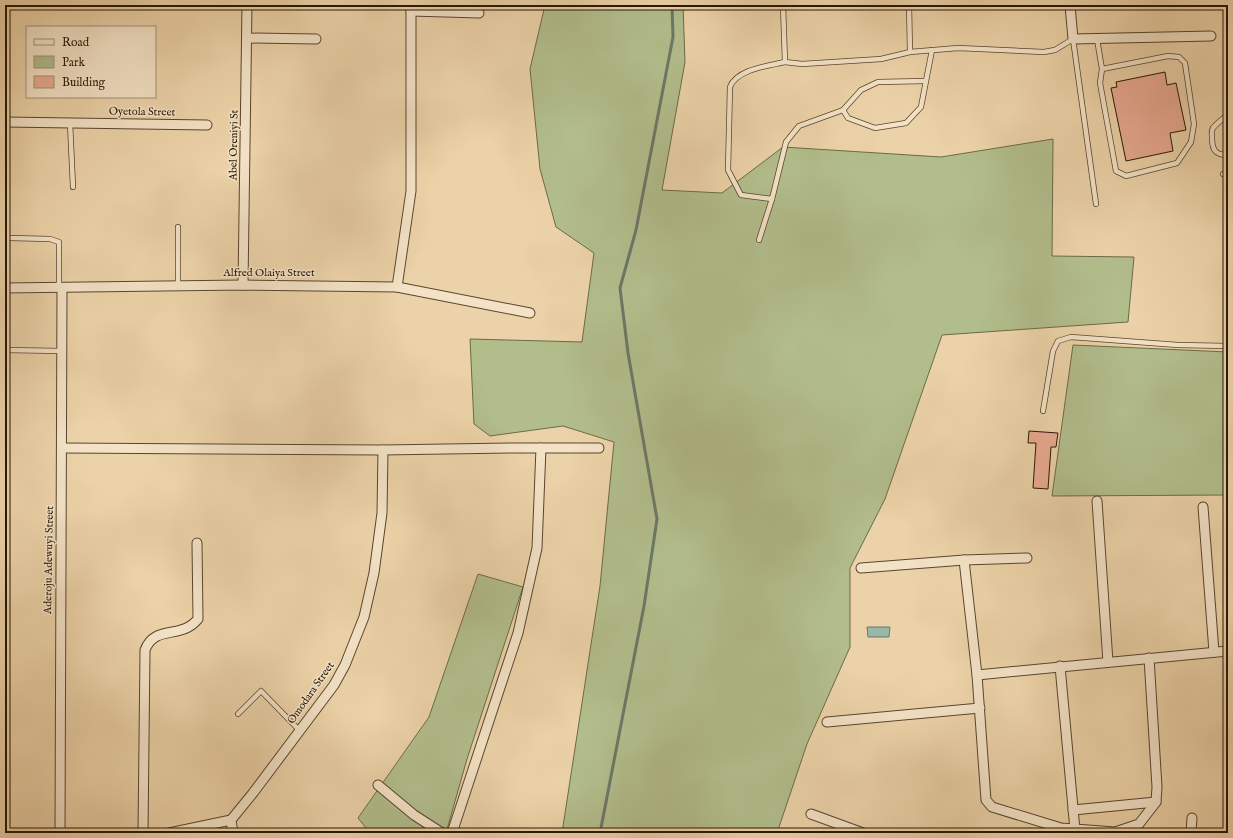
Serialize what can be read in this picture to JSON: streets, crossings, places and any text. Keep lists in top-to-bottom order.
{
  "streets": {
    "street": [
      "Oyetola Street",
      "Abel Oreniyi St",
      "Alfred Olaiya Street",
      "Aderoju Adewuyi Street",
      "Omodara Street"
    ]
  },
  "crossings": [
    ["Abel Oreniyi St", "Alfred Olaiya Street"],
    ["Alfred Olaiya Street", "Aderoju Adewuyi Street"]
  ],
  "legend": ["Road", "Park", "Building"]
}
